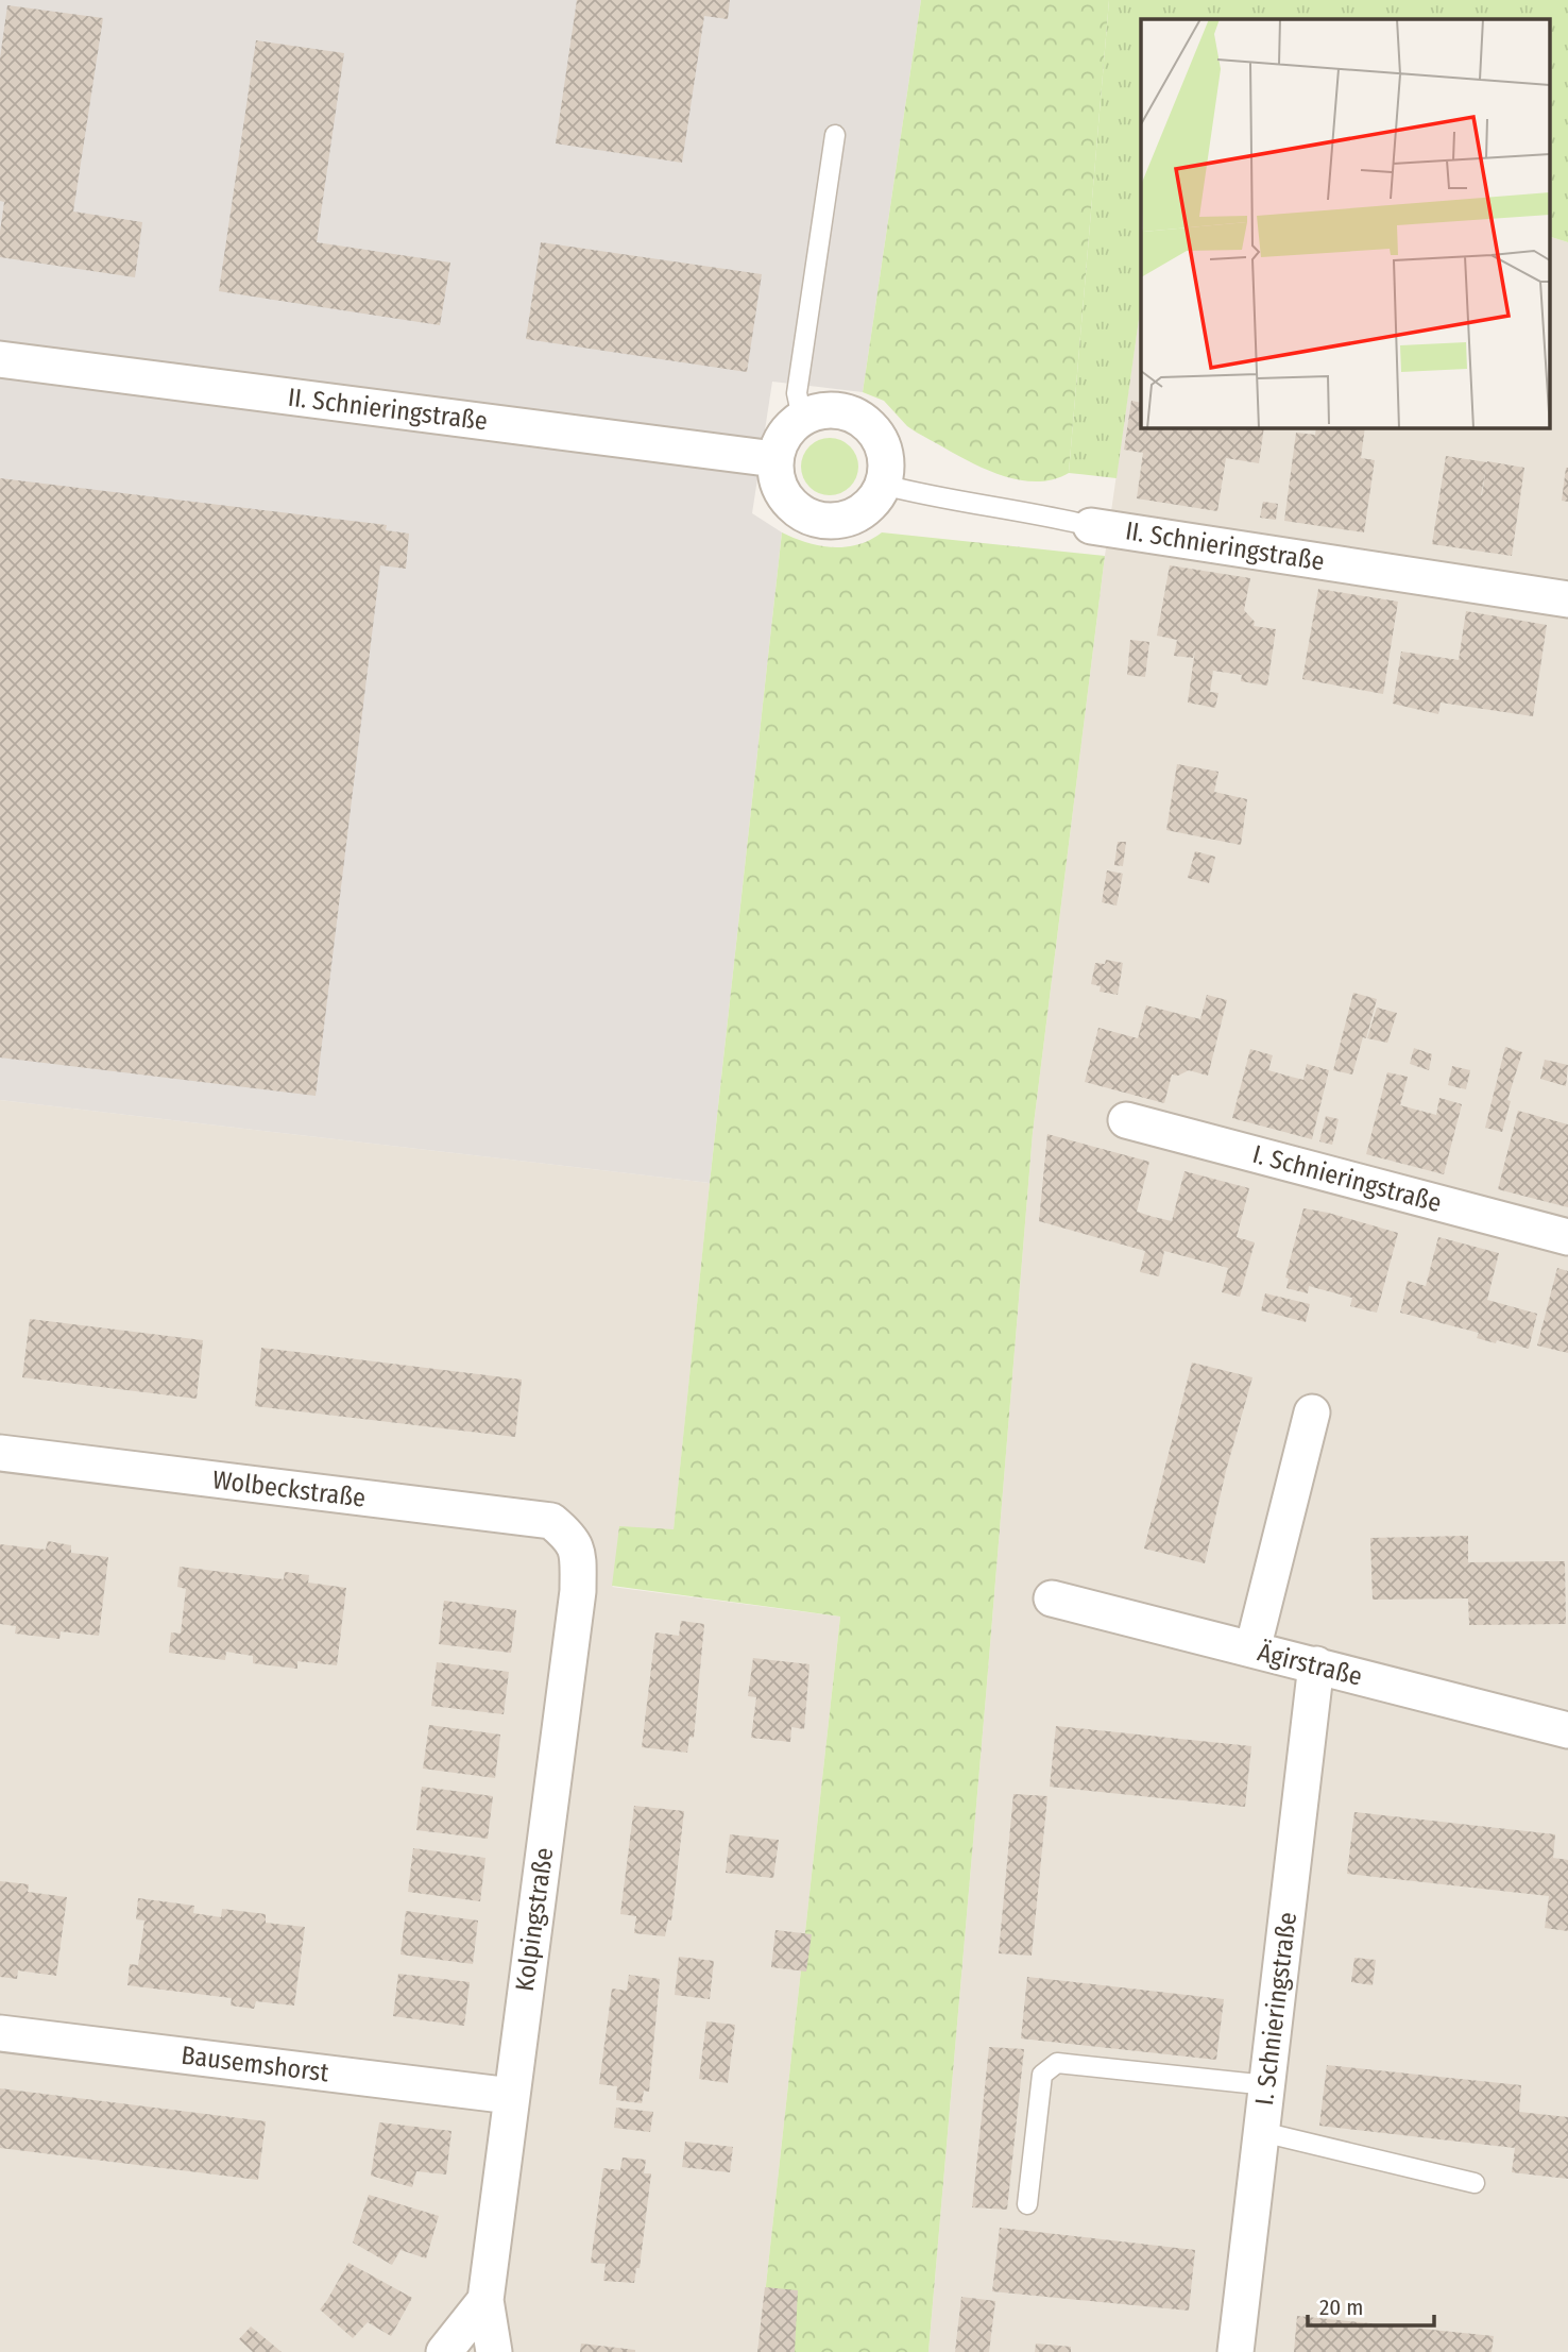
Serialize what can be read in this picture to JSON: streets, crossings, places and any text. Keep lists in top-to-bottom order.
{
  "streets": {
    "street": [
      "II. Schnieringstraße",
      "I. Schnieringstraße",
      "Wolbeckstraße",
      "Ägirstraße",
      "Kolpingstraße",
      "Bausemshorst"
    ]
  },
  "crossings": [
    ["I. Schnieringstraße", "Ägirstraße"],
    ["Wolbeckstraße", "Kolpingstraße"],
    ["Kolpingstraße", "Bausemshorst"]
  ],
  "scale_bar": "20 m"
}
